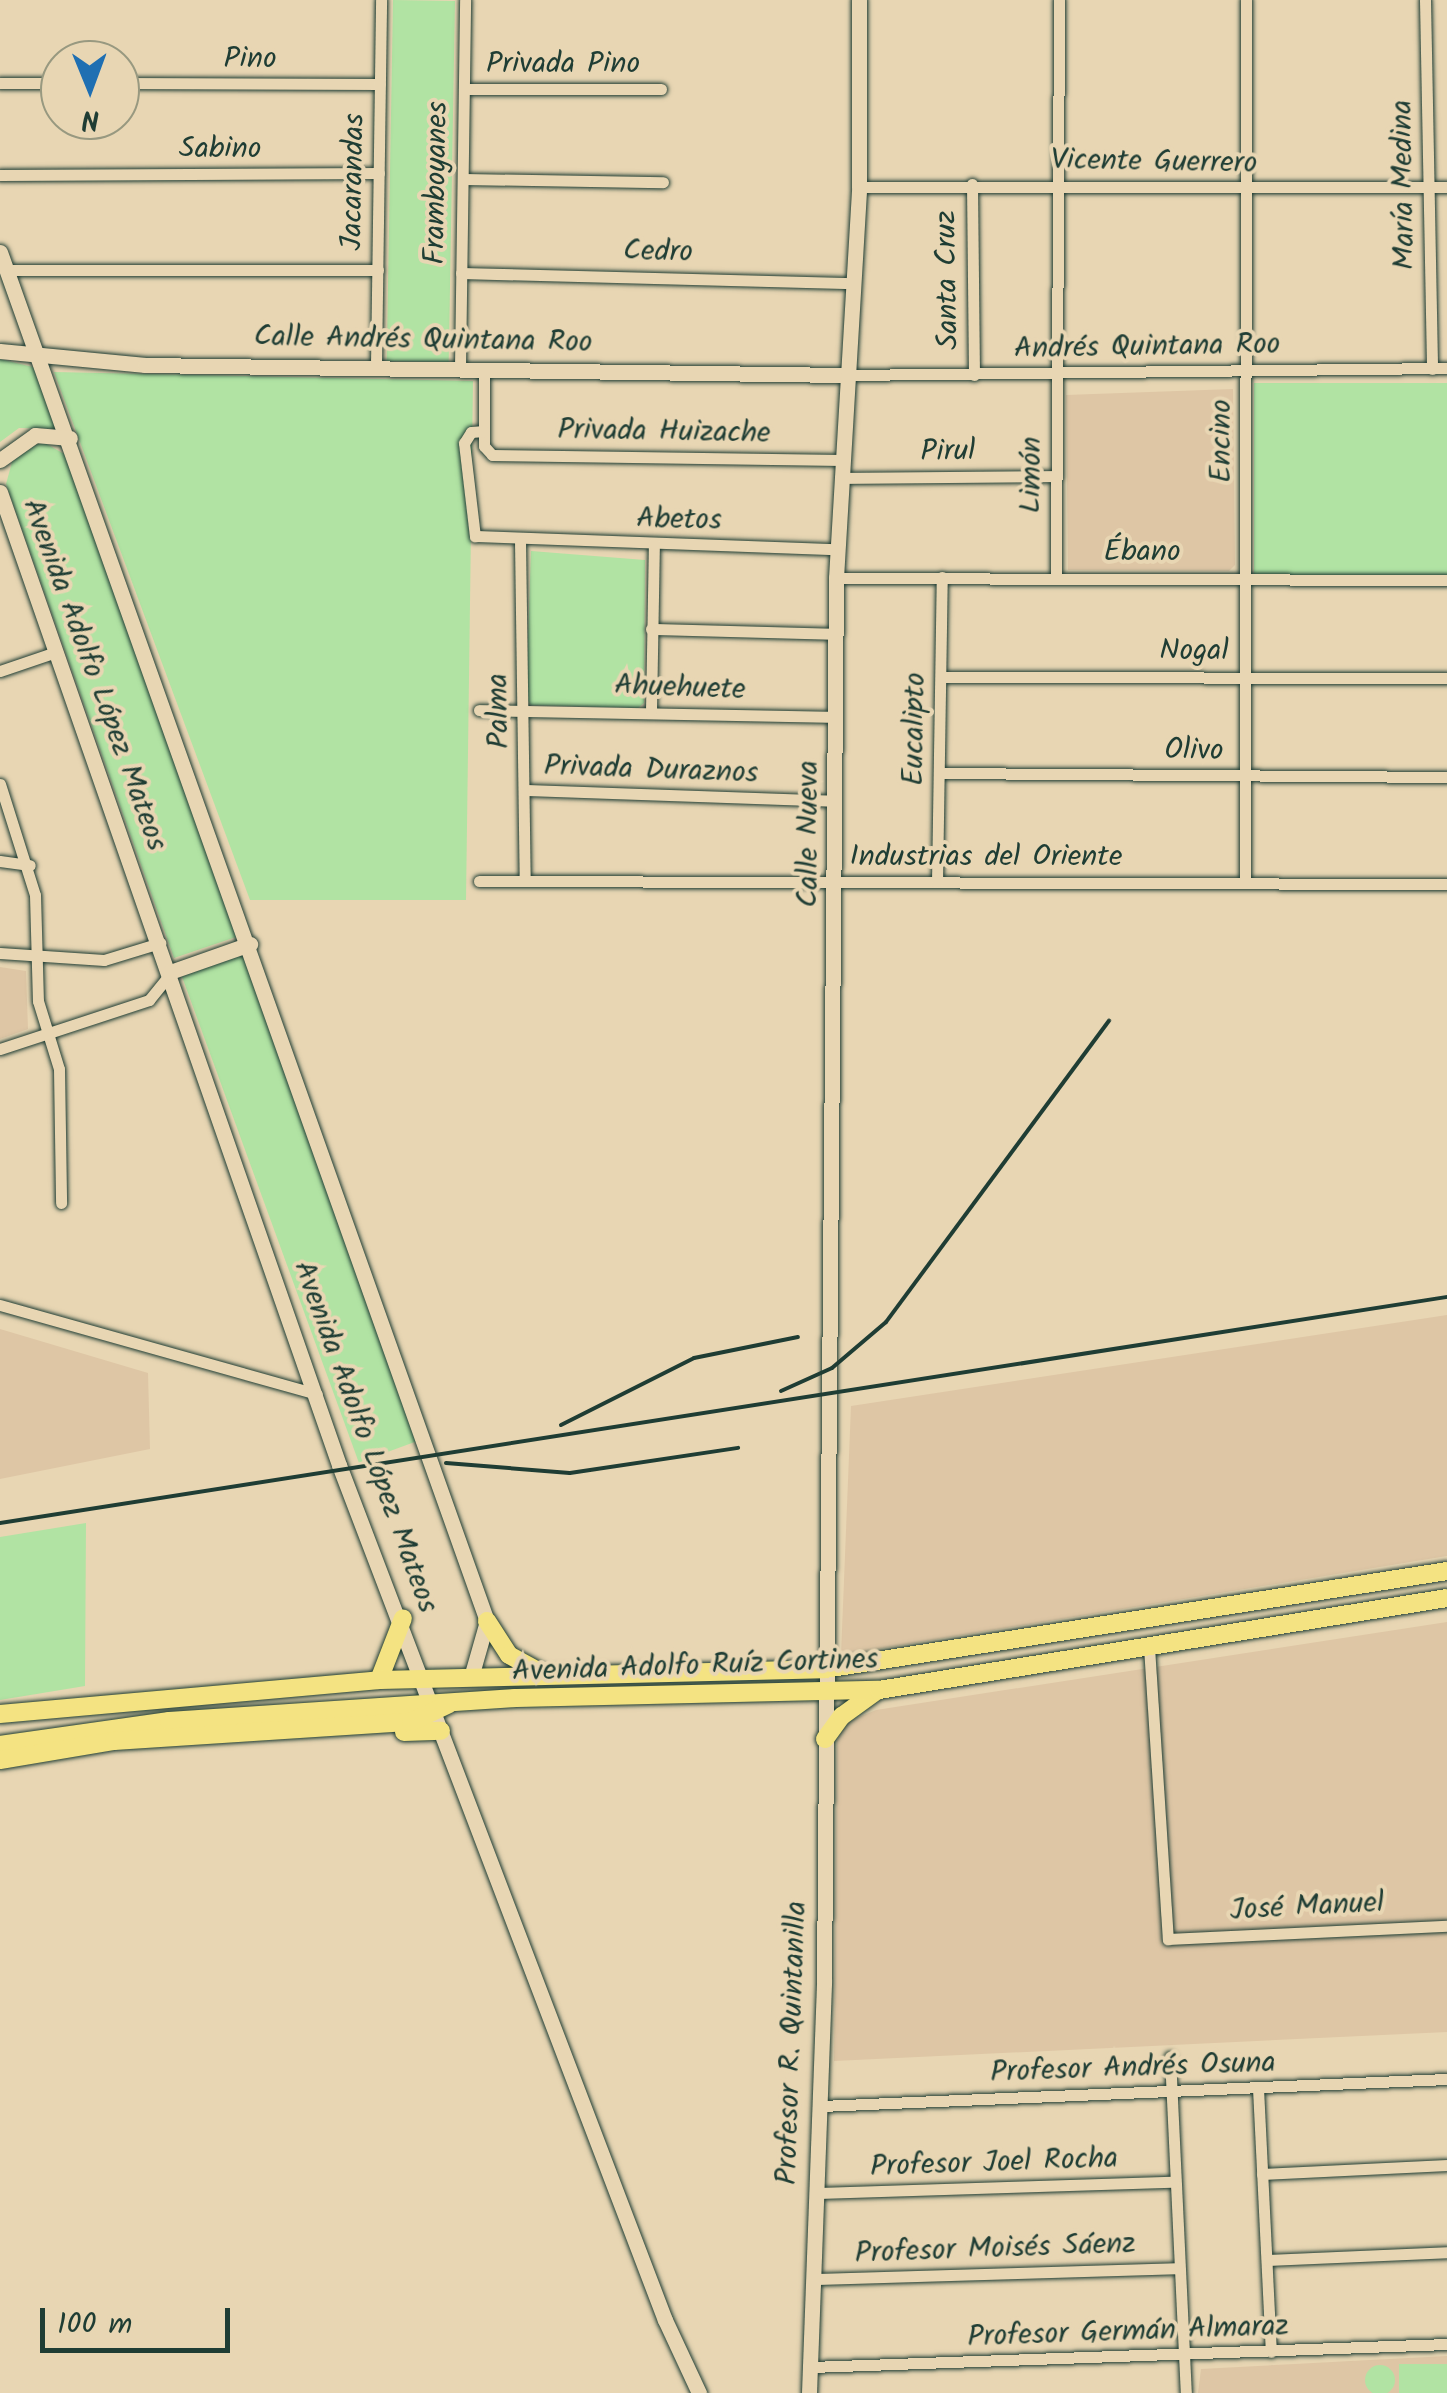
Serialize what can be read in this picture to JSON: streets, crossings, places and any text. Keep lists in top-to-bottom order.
{
  "streets": {
    "main road": ["Avenida Adolfo Ruíz Cortines"],
    "street": [
      "Pino",
      "Privada Pino",
      "Sabino",
      "Vicente Guerrero",
      "Jacarandas",
      "Framboyanes",
      "María Medina",
      "Cedro",
      "Santa Cruz",
      "Calle Andrés Quintana Roo",
      "Andrés Quintana Roo",
      "Privada Huizache",
      "Encino",
      "Pirul",
      "Limón",
      "Abetos",
      "Ébano",
      "Nogal",
      "Avenida Adolfo López Mateos",
      "Ahuehuete",
      "Palma",
      "Eucalipto",
      "Olivo",
      "Privada Duraznos",
      "Calle Nueva",
      "Industrias del Oriente",
      "José Manuel",
      "Profesor R. Quintanilla",
      "Profesor Andrés Osuna",
      "Profesor Joel Rocha",
      "Profesor Moisés Sáenz",
      "Profesor Germán Almaraz"
    ]
  },
  "crossings": [
    ["Pino", "Jacarandas"],
    ["Privada Pino", "Framboyanes"],
    ["Sabino", "Jacarandas"],
    ["Vicente Guerrero", "María Medina"],
    ["Vicente Guerrero", "Santa Cruz"],
    ["Vicente Guerrero", "Encino"],
    ["Vicente Guerrero", "Limón"],
    ["Vicente Guerrero", "Calle Nueva"],
    ["Jacarandas", "Calle Andrés Quintana Roo"],
    ["Framboyanes", "Cedro"],
    ["Framboyanes", "Calle Andrés Quintana Roo"],
    ["María Medina", "Andrés Quintana Roo"],
    ["Cedro", "Calle Nueva"],
    ["Santa Cruz", "Andrés Quintana Roo"],
    ["Calle Andrés Quintana Roo", "Andrés Quintana Roo"],
    ["Calle Andrés Quintana Roo", "Avenida Adolfo López Mateos"],
    ["Calle Andrés Quintana Roo", "Calle Nueva"],
    ["Andrés Quintana Roo", "Encino"],
    ["Andrés Quintana Roo", "Limón"],
    ["Andrés Quintana Roo", "Calle Nueva"],
    ["Privada Huizache", "Abetos"],
    ["Privada Huizache", "Calle Nueva"],
    ["Encino", "Ébano"],
    ["Encino", "Nogal"],
    ["Encino", "Olivo"],
    ["Encino", "Industrias del Oriente"],
    ["Pirul", "Limón"],
    ["Pirul", "Calle Nueva"],
    ["Limón", "Ébano"],
    ["Abetos", "Palma"],
    ["Abetos", "Calle Nueva"],
    ["Ébano", "Eucalipto"],
    ["Ébano", "Calle Nueva"],
    ["Nogal", "Eucalipto"],
    ["Avenida Adolfo López Mateos", "Avenida Adolfo Ruíz Cortines"],
    ["Ahuehuete", "Palma"],
    ["Ahuehuete", "Calle Nueva"],
    ["Palma", "Privada Duraznos"],
    ["Palma", "Industrias del Oriente"],
    ["Eucalipto", "Olivo"],
    ["Eucalipto", "Industrias del Oriente"],
    ["Privada Duraznos", "Calle Nueva"],
    ["Calle Nueva", "Industrias del Oriente"],
    ["Calle Nueva", "Avenida Adolfo Ruíz Cortines"],
    ["Calle Nueva", "Profesor R. Quintanilla"],
    ["Avenida Adolfo Ruíz Cortines", "José Manuel"],
    ["Avenida Adolfo Ruíz Cortines", "Profesor R. Quintanilla"],
    ["Profesor R. Quintanilla", "Profesor Andrés Osuna"],
    ["Profesor R. Quintanilla", "Profesor Joel Rocha"],
    ["Profesor R. Quintanilla", "Profesor Moisés Sáenz"],
    ["Profesor R. Quintanilla", "Profesor Germán Almaraz"]
  ],
  "scale_bar": "100 m",
  "north": "bottom"
}
